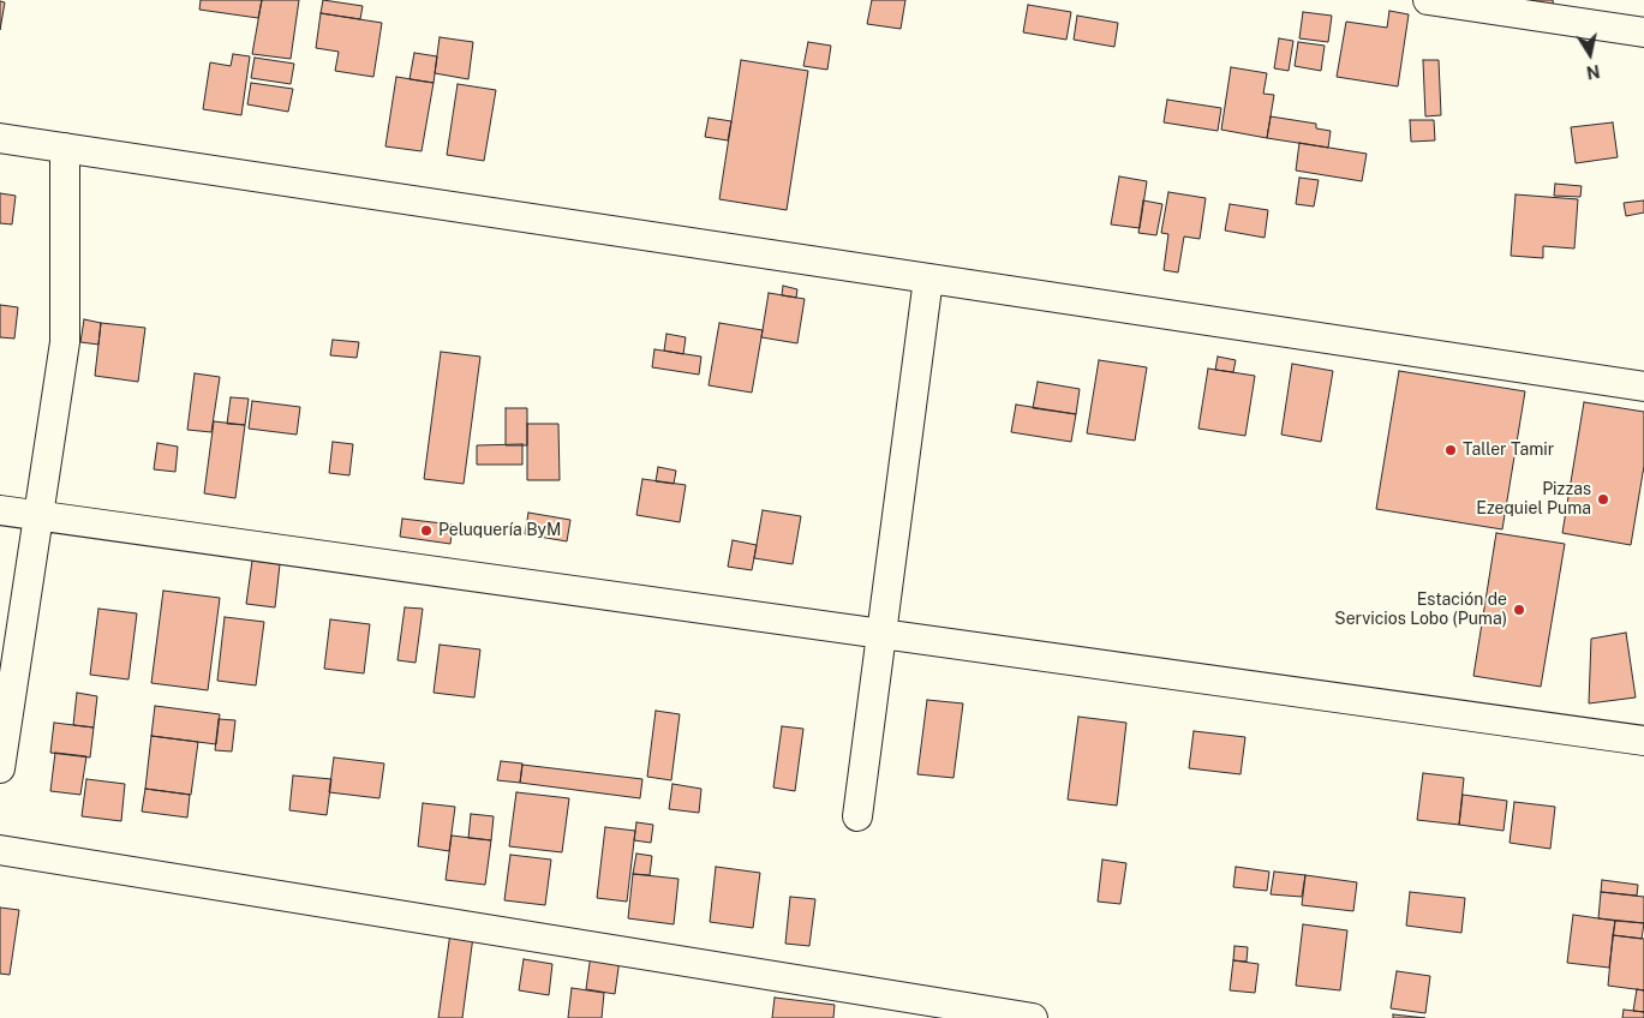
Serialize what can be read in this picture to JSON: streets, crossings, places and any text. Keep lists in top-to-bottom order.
{
  "places": [
    "Taller Tamir",
    "Pizzas Ezequiel Puma",
    "Peluquería ByM",
    "Estación de Servicios Lobo (Puma)"
  ],
  "north": "bottom"
}
